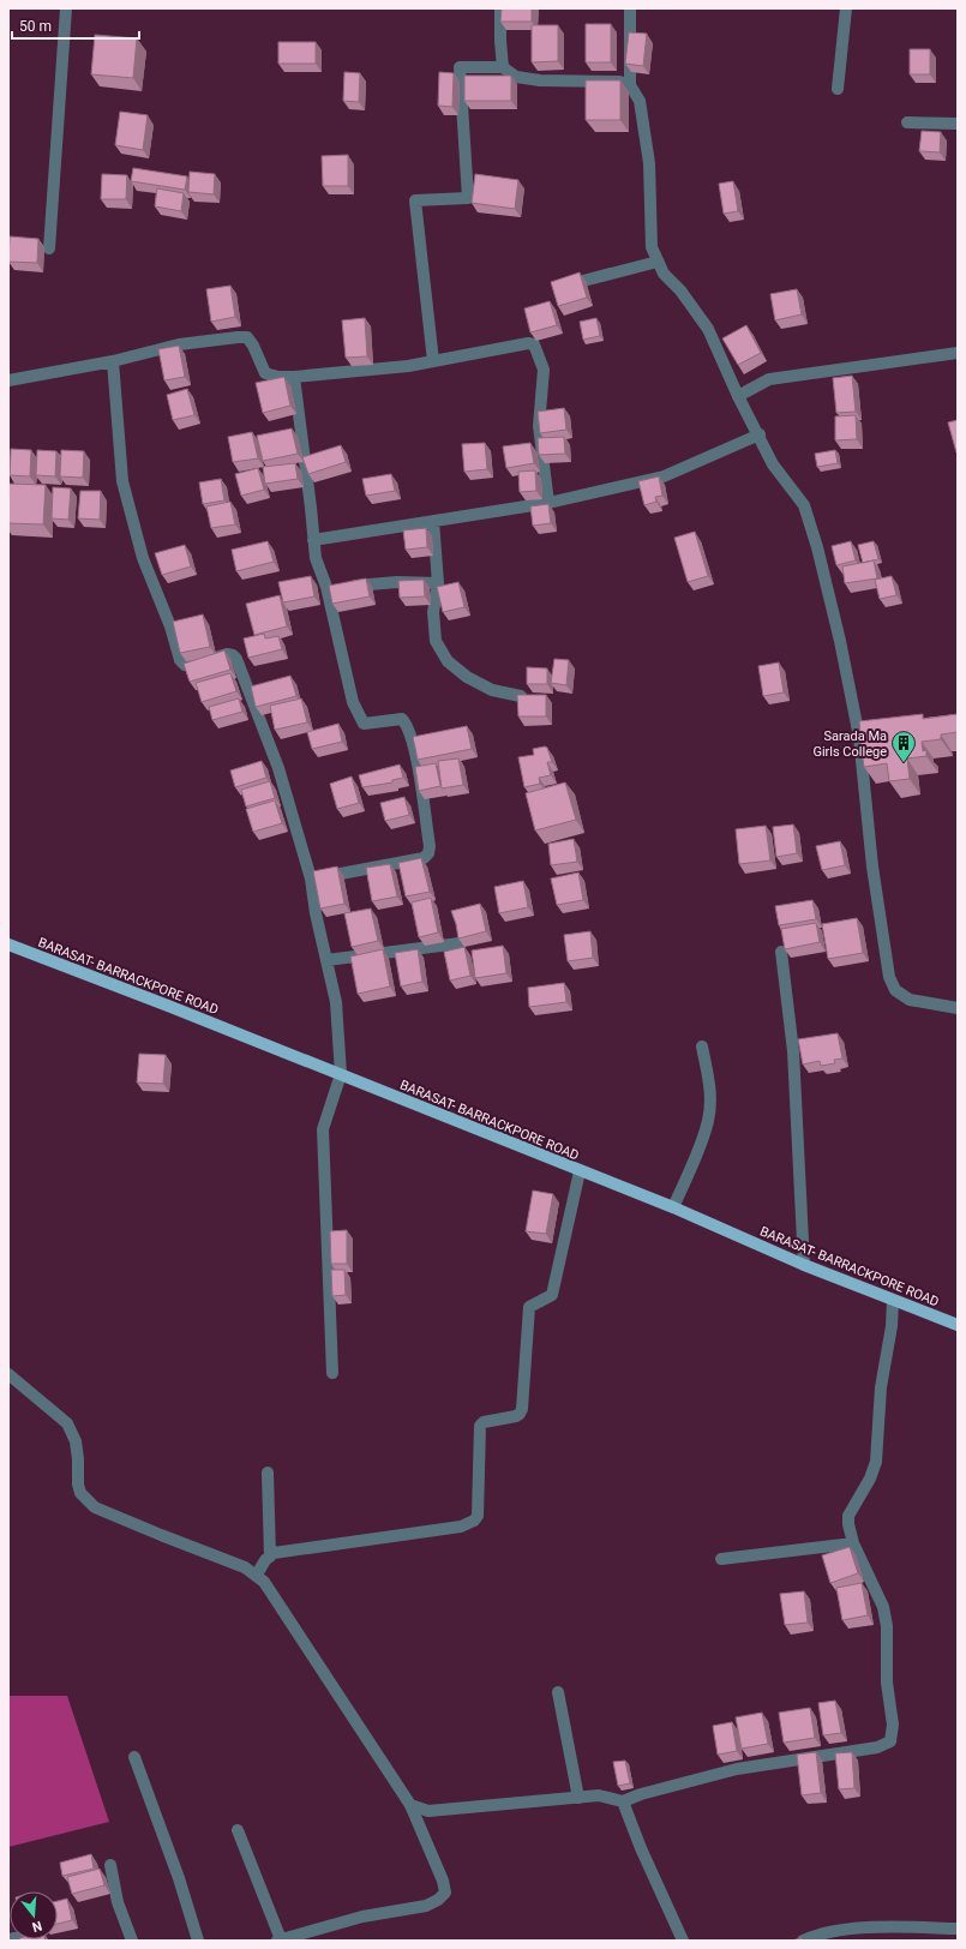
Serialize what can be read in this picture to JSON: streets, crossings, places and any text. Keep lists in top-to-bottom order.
{
  "streets": {
    "main road": ["BARASAT- BARRACKPORE ROAD"]
  },
  "places": {
    "building": ["Sarada Ma Girls College"]
  },
  "scale_bar": "50 m",
  "north": "bottom"
}
